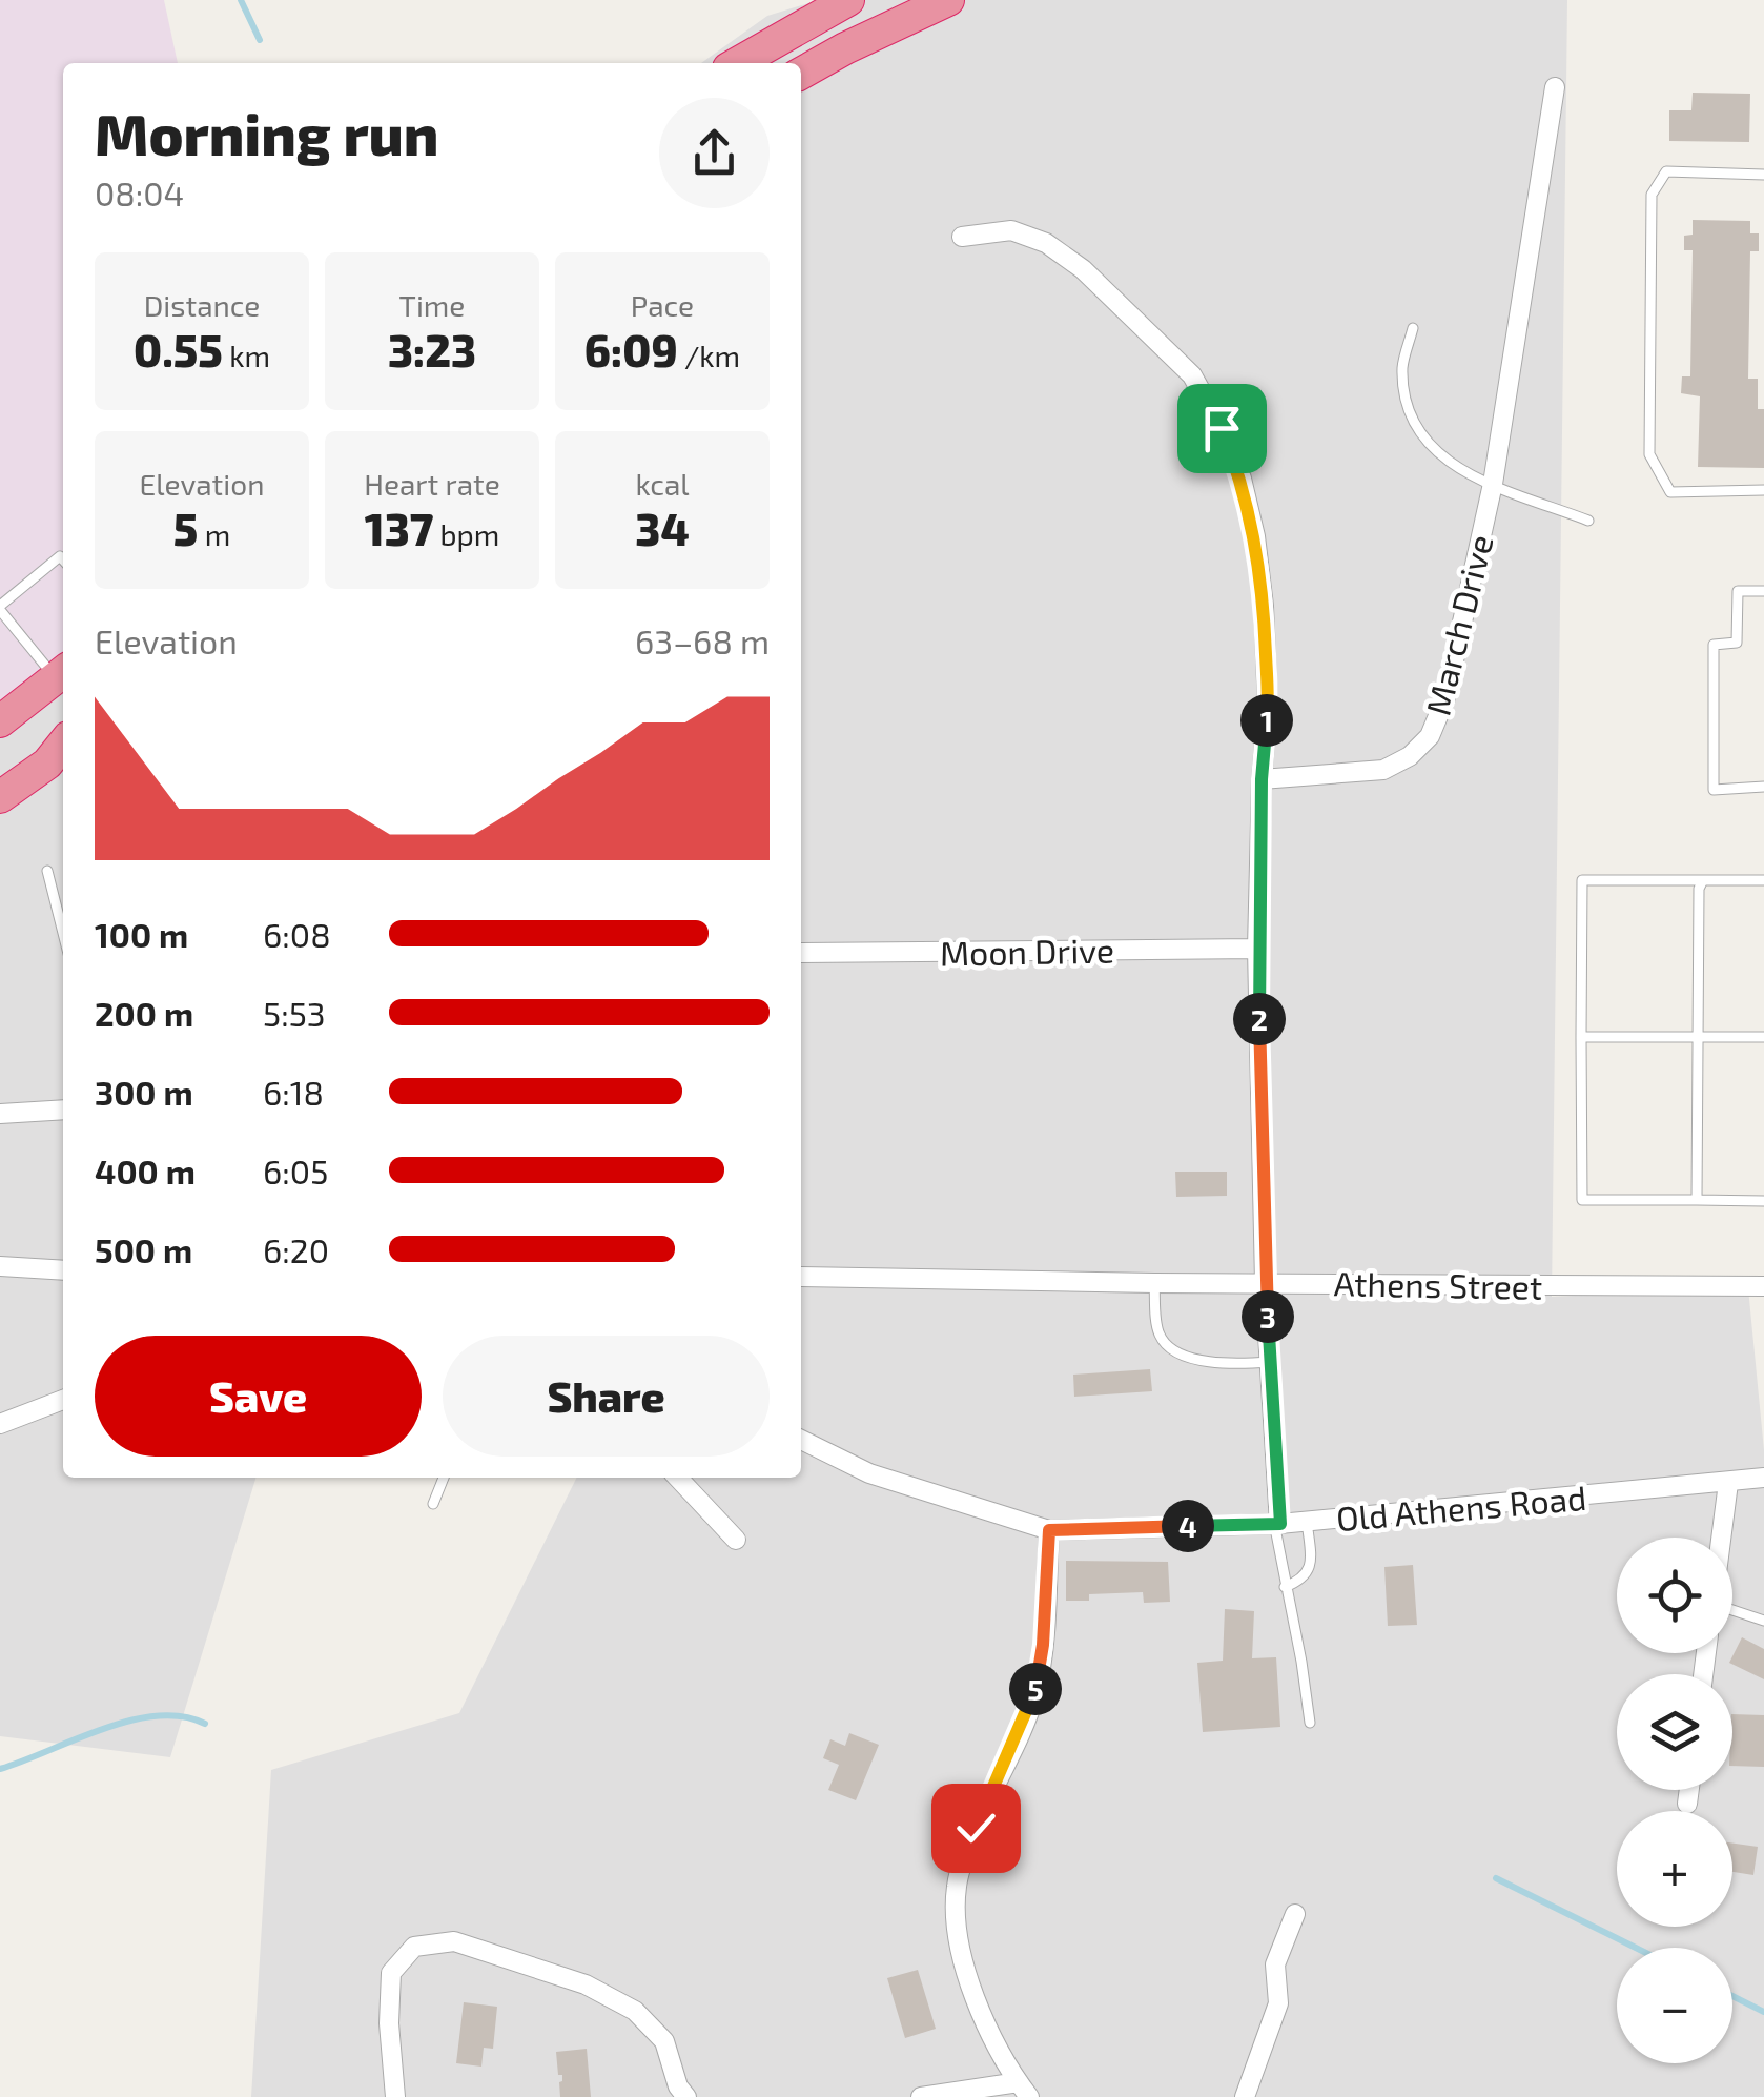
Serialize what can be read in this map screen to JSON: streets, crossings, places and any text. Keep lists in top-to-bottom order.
{
  "streets": {
    "street": [
      "March Drive",
      "Moon Drive",
      "Athens Street",
      "Old Athens Road"
    ]
  },
  "page": {
    "heading": ["Morning run", "08:04"],
    "stats": [
      ["Distance", "0.55 km"],
      ["Time", "3:23"],
      ["Pace", "6:09 /km"],
      ["Elevation", "5 m"],
      ["Heart rate", "137 bpm"],
      ["kcal", "34"]
    ],
    "chart": ["Elevation", "63–68 m"],
    "pins": [
      "1",
      "2",
      "3",
      "4",
      "5"
    ],
    "list": [
      {
        "name": "100 m",
        "note": "6:08"
      },
      {
        "name": "200 m",
        "note": "5:53"
      },
      {
        "name": "300 m",
        "note": "6:18"
      },
      {
        "name": "400 m",
        "note": "6:05"
      },
      {
        "name": "500 m",
        "note": "6:20"
      }
    ],
    "buttons": ["Save", "Share"],
    "map_buttons": ["+", "−"]
  }
}
